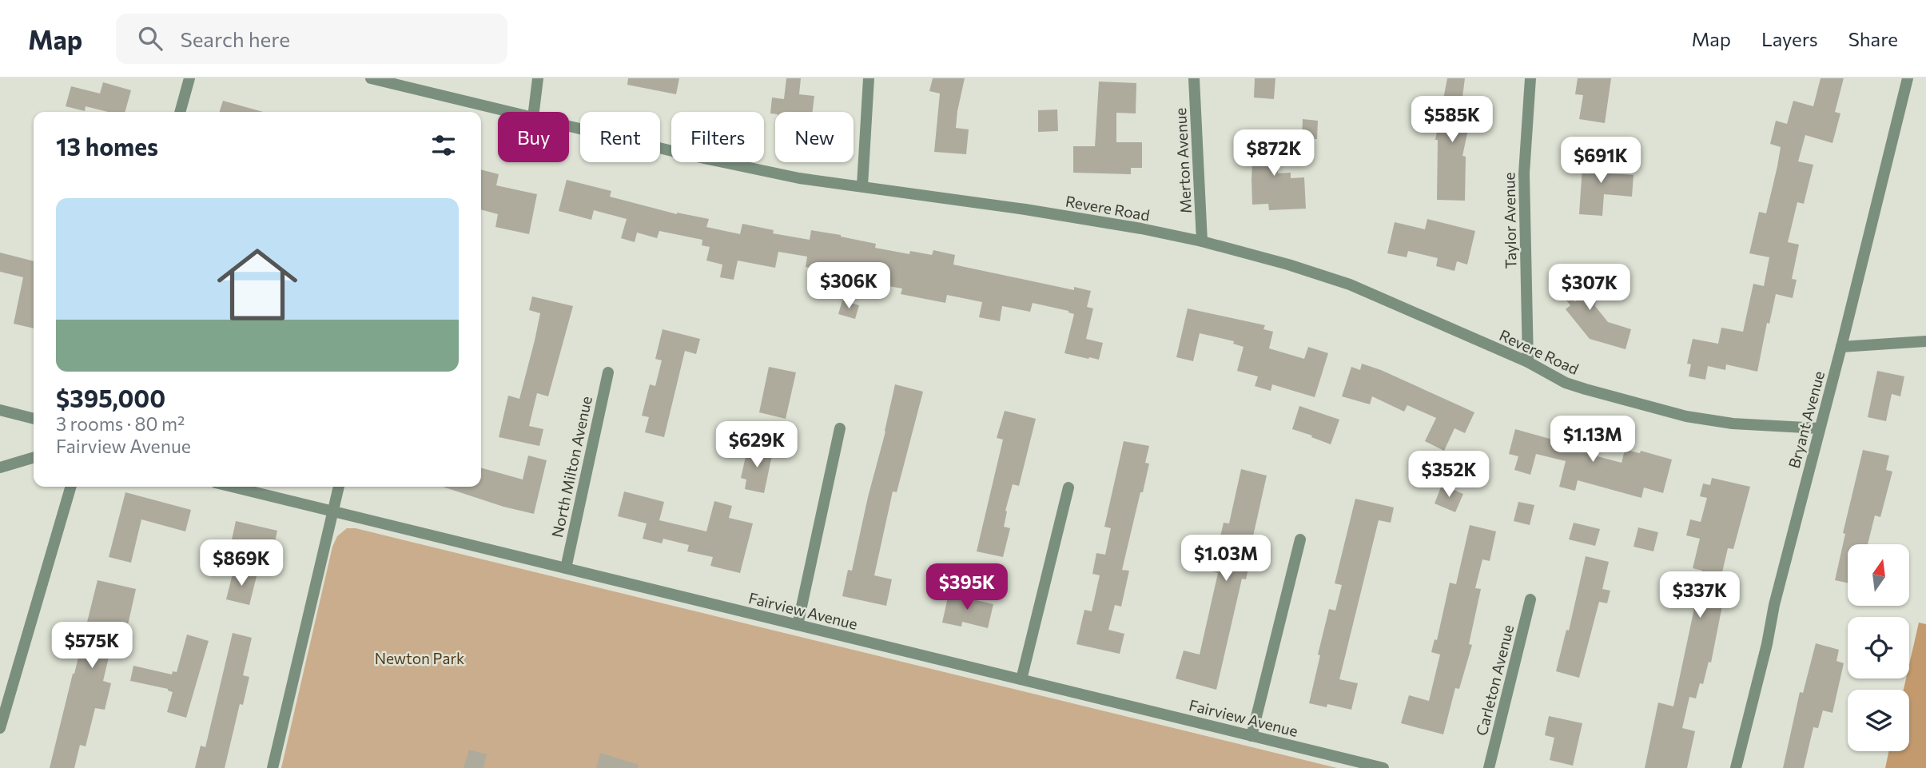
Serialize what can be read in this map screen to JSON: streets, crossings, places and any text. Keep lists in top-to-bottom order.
{
  "streets": {
    "street": [
      "Merton Avenue",
      "Revere Road",
      "Taylor Avenue",
      "Bryant Avenue",
      "North Milton Avenue",
      "Fairview Avenue",
      "Carleton Avenue"
    ]
  },
  "crossings": [
    ["Merton Avenue", "Revere Road"],
    ["Revere Road", "Taylor Avenue"],
    ["Revere Road", "Bryant Avenue"],
    ["North Milton Avenue", "Fairview Avenue"]
  ],
  "parks": ["Newton Park"],
  "north": "top",
  "page": {
    "header": "Map",
    "search": "Search here",
    "nav": ["Map", "Layers", "Share"],
    "price": [
      "$585K",
      "$872K",
      "$691K",
      "$306K",
      "$307K",
      "$1.13M",
      "$629K",
      "$352K",
      "$1.03M",
      "$869K",
      "$395K",
      "$337K",
      "$575K"
    ],
    "chip": [
      "Buy",
      "Rent",
      "Filters",
      "New"
    ],
    "heading": "13 homes",
    "list": [
      {
        "name": "$395,000",
        "note": "3 rooms · 80 m² · Fairview Avenue"
      }
    ]
  }
}
